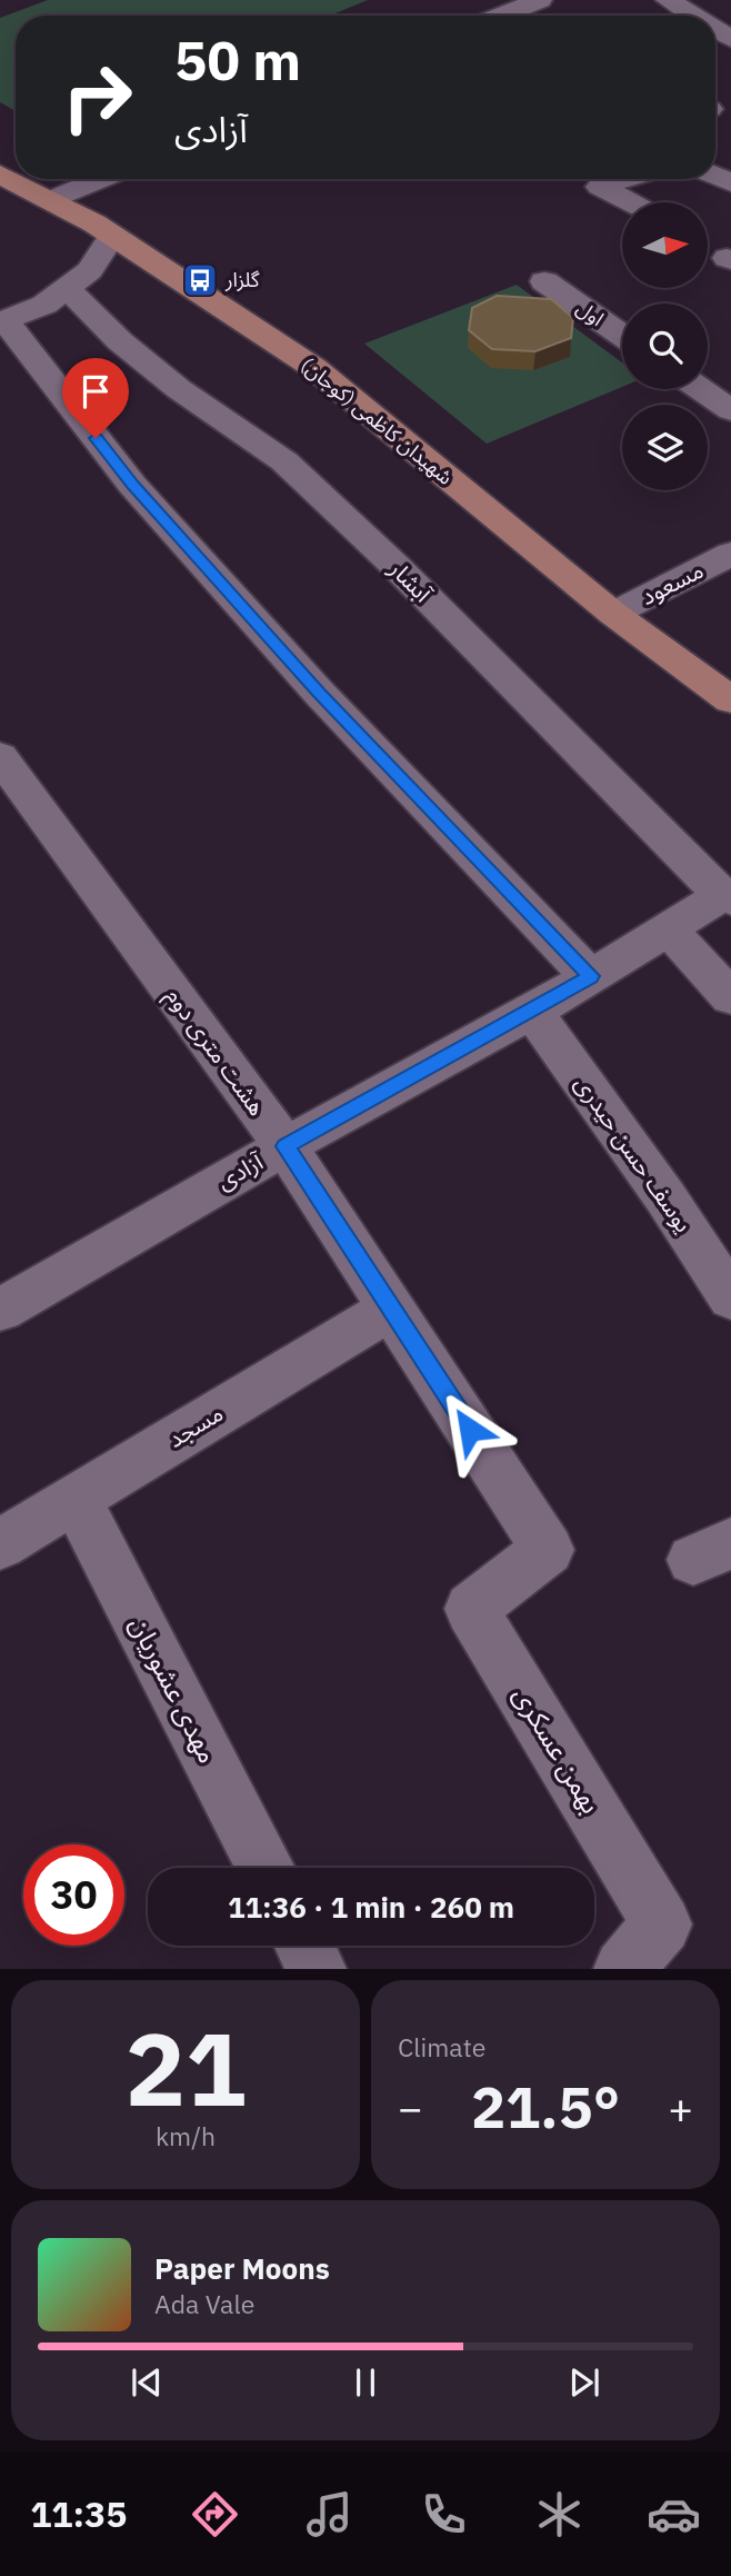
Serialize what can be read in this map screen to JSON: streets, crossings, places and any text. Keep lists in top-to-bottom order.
{
  "streets": {
    "main road": ["شهیدان کاظمی (کوجان)"],
    "street": [
      "اول",
      "آبشار",
      "مسعود",
      "هشت متری دوم",
      "یوسف حسن حیدری",
      "آزادی",
      "مسجد",
      "مهدی عشوریان",
      "بهمن عسکری"
    ]
  },
  "crossings": [
    ["شهیدان کاظمی (کوجان)", "مسعود"],
    ["آبشار", "آزادی"],
    ["هشت متری دوم", "آزادی"],
    ["هشت متری دوم", "مسجد"],
    ["هشت متری دوم", "بهمن عسکری"],
    ["یوسف حسن حیدری", "آزادی"],
    ["مسجد", "مهدی عشوریان"]
  ],
  "places": {
    "bus stop": ["گلزار"]
  },
  "north": "right",
  "page": {
    "turn": ["50 m", "آزادی"],
    "limit": "30",
    "trip": "11:36 · 1 min · 260 m",
    "tile": [
      ["21", "km/h"],
      "Climate"
    ],
    "heat": ["−", "21.5°", "+"],
    "song": ["Paper Moons", "Ada Vale"],
    "tabs": "11:35"
  }
}
